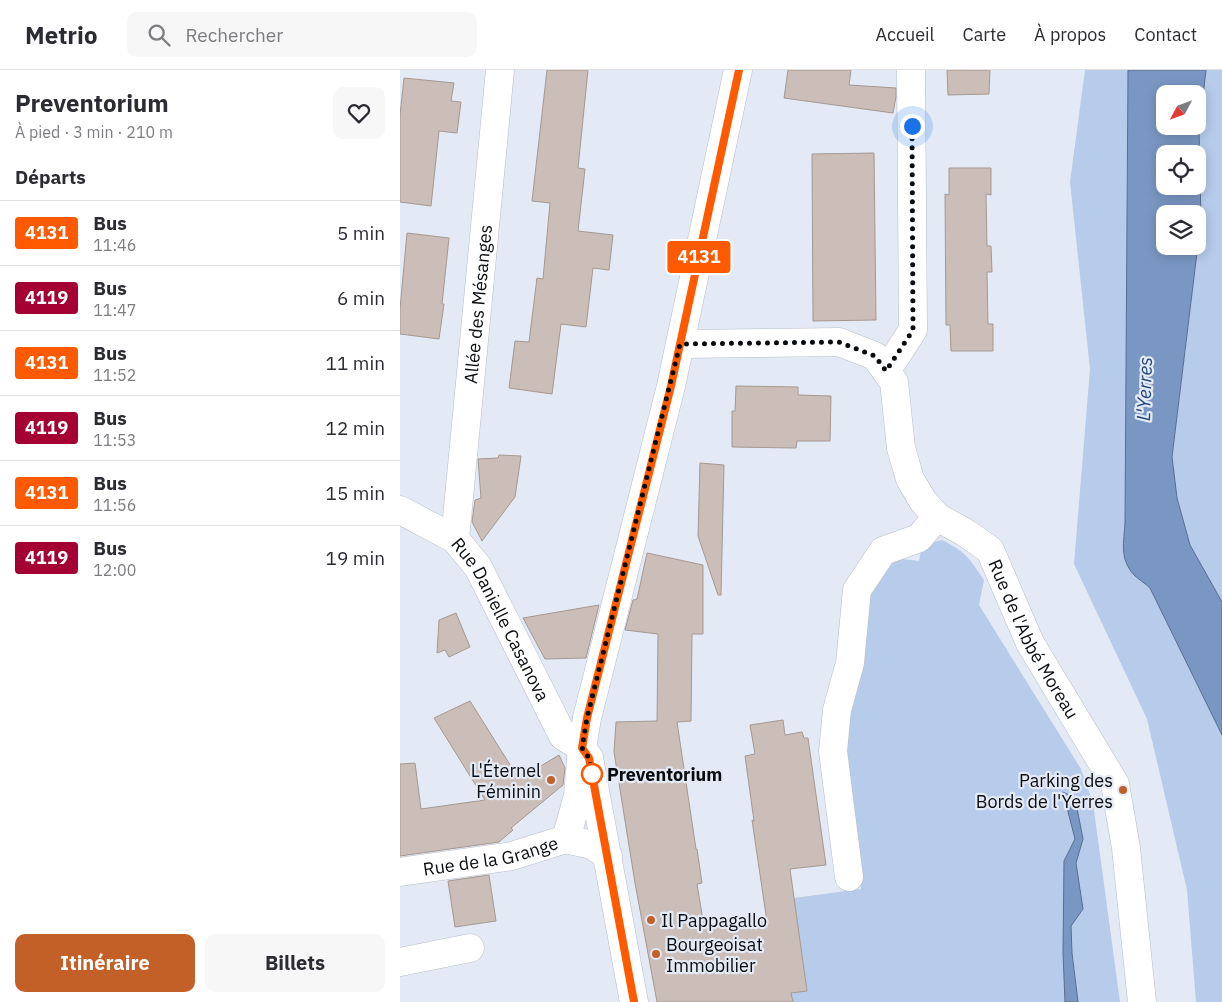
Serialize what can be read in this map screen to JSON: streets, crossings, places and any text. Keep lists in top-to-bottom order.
{
  "streets": {
    "street": [
      "Allée des Mésanges",
      "Rue Danielle Casanova",
      "Rue de l'Abbé Moreau",
      "Rue de la Grange"
    ]
  },
  "crossings": [
    ["Allée des Mésanges", "Rue Danielle Casanova"]
  ],
  "water": ["L'Yerres"],
  "places": [
    "Preventorium",
    "L'Éternel Féminin",
    "Parking des Bords de l'Yerres",
    "Il Pappagallo",
    "Bourgeoisat Immobilier"
  ],
  "lines": ["bus line 4131"],
  "north": "bottom left",
  "page": {
    "header": "Metrio",
    "search": "Rechercher",
    "nav": [
      "Accueil",
      "Carte",
      "À propos",
      "Contact"
    ],
    "heading": [
      ["Preventorium", "À pied · 3 min · 210 m"],
      "Départs"
    ],
    "on_map": "4131",
    "list": [
      {
        "mark": "4131",
        "name": "Bus",
        "note": "11:46",
        "value": "5 min"
      },
      {
        "mark": "4119",
        "name": "Bus",
        "note": "11:47",
        "value": "6 min"
      },
      {
        "mark": "4131",
        "name": "Bus",
        "note": "11:52",
        "value": "11 min"
      },
      {
        "mark": "4119",
        "name": "Bus",
        "note": "11:53",
        "value": "12 min"
      },
      {
        "mark": "4131",
        "name": "Bus",
        "note": "11:56",
        "value": "15 min"
      },
      {
        "mark": "4119",
        "name": "Bus",
        "note": "12:00",
        "value": "19 min"
      }
    ],
    "buttons": ["Itinéraire", "Billets"]
  }
}
